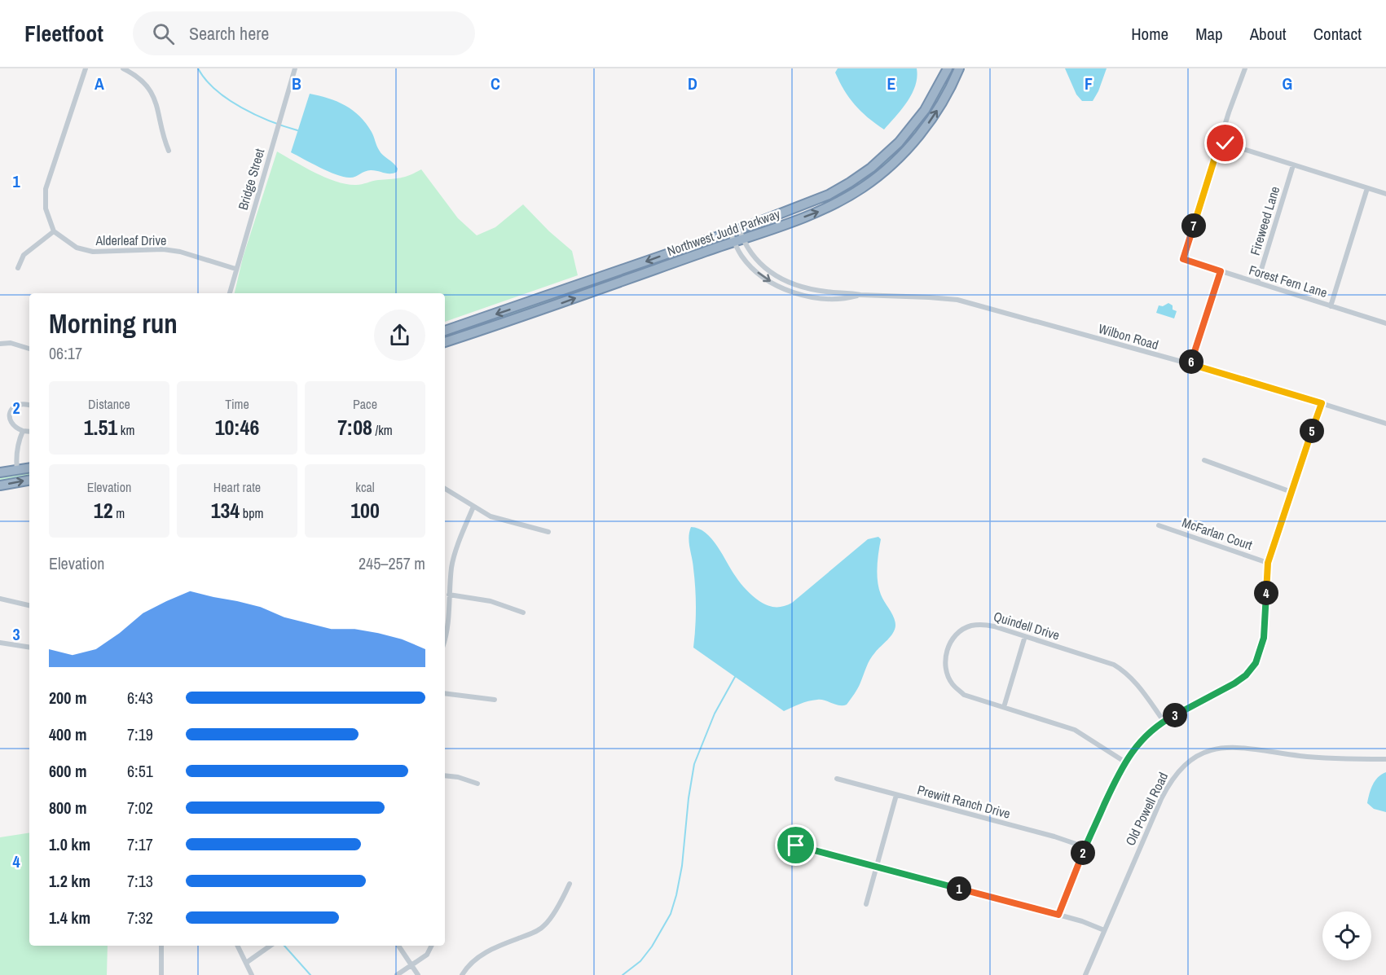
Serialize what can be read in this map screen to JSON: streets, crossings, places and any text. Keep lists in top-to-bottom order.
{
  "streets": {
    "highway": ["Northwest Judd Parkway"],
    "street": [
      "Bridge Street",
      "Fireweed Lane",
      "Alderleaf Drive",
      "Forest Fern Lane",
      "Wilbon Road",
      "McFarlan Court",
      "Quindell Drive",
      "Prewitt Ranch Drive",
      "Old Powell Road"
    ]
  },
  "crossings": [
    ["Bridge Street", "Alderleaf Drive"],
    ["Fireweed Lane", "Forest Fern Lane"],
    ["Northwest Judd Parkway", "Wilbon Road"]
  ],
  "page": {
    "header": "Fleetfoot",
    "search": "Search here",
    "nav": [
      "Home",
      "Map",
      "About",
      "Contact"
    ],
    "pins": [
      "7",
      "6",
      "5",
      "4",
      "3",
      "2",
      "1"
    ],
    "heading": ["Morning run", "06:17"],
    "stats": [
      ["Distance", "1.51 km"],
      ["Time", "10:46"],
      ["Pace", "7:08 /km"],
      ["Elevation", "12 m"],
      ["Heart rate", "134 bpm"],
      ["kcal", "100"]
    ],
    "chart": ["Elevation", "245–257 m"],
    "list": [
      {
        "name": "200 m",
        "note": "6:43"
      },
      {
        "name": "400 m",
        "note": "7:19"
      },
      {
        "name": "600 m",
        "note": "6:51"
      },
      {
        "name": "800 m",
        "note": "7:02"
      },
      {
        "name": "1.0 km",
        "note": "7:17"
      },
      {
        "name": "1.2 km",
        "note": "7:13"
      },
      {
        "name": "1.4 km",
        "note": "7:32"
      }
    ]
  },
  "grid": {
    "columns": [
      "A",
      "B",
      "C",
      "D",
      "E",
      "F",
      "G"
    ],
    "rows": [
      "1",
      "2",
      "3",
      "4"
    ]
  }
}
